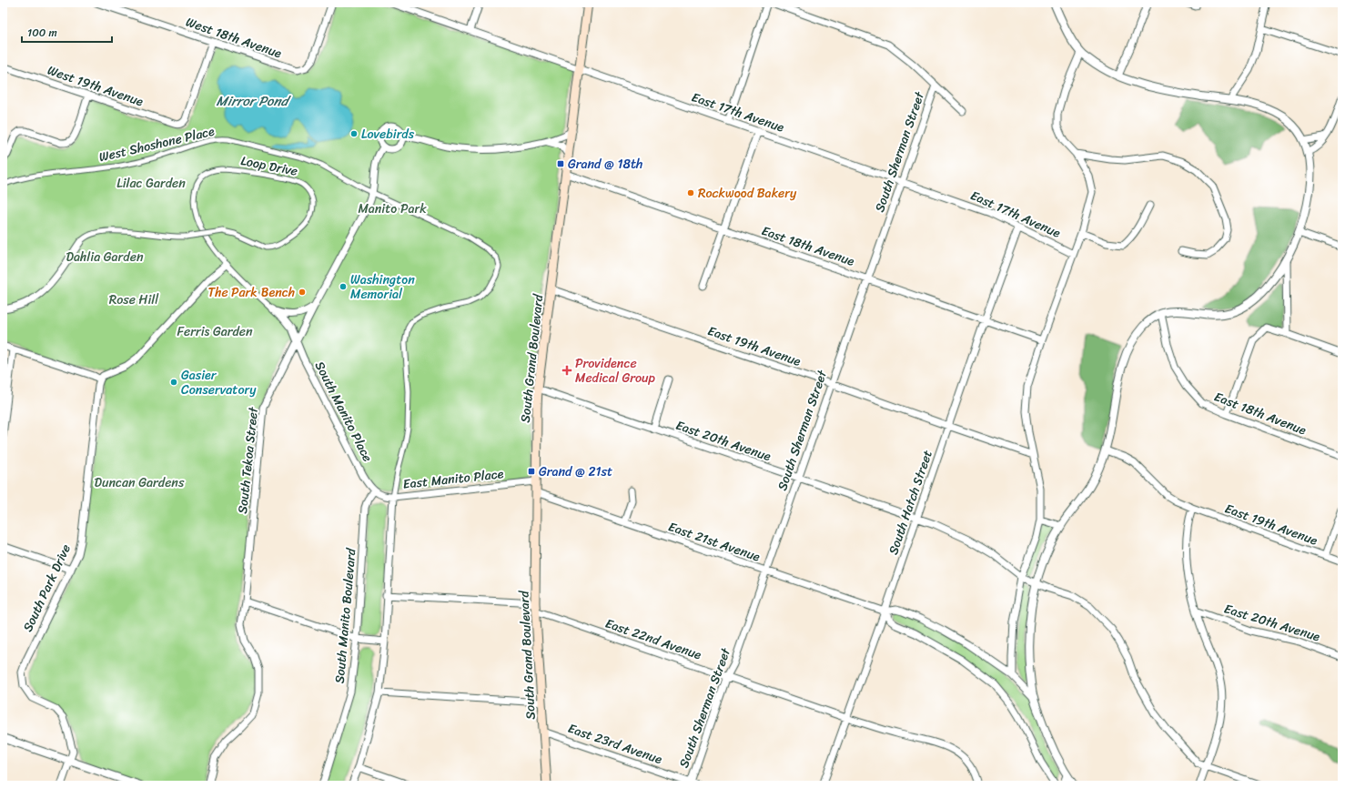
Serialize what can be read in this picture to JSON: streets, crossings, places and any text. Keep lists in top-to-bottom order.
{
  "streets": {
    "main road": ["South Grand Boulevard"],
    "street": [
      "West 18th Avenue",
      "West 19th Avenue",
      "East 17th Avenue",
      "West Shoshone Place",
      "South Sherman Street",
      "Loop Drive",
      "East 18th Avenue",
      "East 19th Avenue",
      "South Manito Place",
      "East 20th Avenue",
      "South Tekoa Street",
      "East Manito Place",
      "South Hatch Street",
      "East 21st Avenue",
      "South Park Drive",
      "South Manito Boulevard",
      "East 22nd Avenue",
      "East 23rd Avenue"
    ]
  },
  "crossings": [
    ["West 18th Avenue", "West 19th Avenue"],
    ["East 17th Avenue", "South Sherman Street"],
    ["East 17th Avenue", "South Grand Boulevard"],
    ["East 17th Avenue", "South Hatch Street"],
    ["West Shoshone Place", "South Tekoa Street"],
    ["West Shoshone Place", "East Manito Place"],
    ["South Sherman Street", "East 18th Avenue"],
    ["South Sherman Street", "East 19th Avenue"],
    ["South Sherman Street", "East 20th Avenue"],
    ["South Sherman Street", "East 21st Avenue"],
    ["South Sherman Street", "East 22nd Avenue"],
    ["South Sherman Street", "East 23rd Avenue"],
    ["Loop Drive", "South Manito Place"],
    ["Loop Drive", "South Tekoa Street"],
    ["East 18th Avenue", "South Grand Boulevard"],
    ["East 18th Avenue", "South Hatch Street"],
    ["East 19th Avenue", "South Grand Boulevard"],
    ["East 19th Avenue", "South Hatch Street"],
    ["South Grand Boulevard", "East 20th Avenue"],
    ["South Grand Boulevard", "East Manito Place"],
    ["South Grand Boulevard", "East 21st Avenue"],
    ["South Grand Boulevard", "East 22nd Avenue"],
    ["South Grand Boulevard", "East 23rd Avenue"],
    ["South Manito Place", "South Tekoa Street"],
    ["South Manito Place", "East Manito Place"],
    ["South Manito Place", "South Manito Boulevard"],
    ["East 20th Avenue", "South Hatch Street"],
    ["East Manito Place", "South Manito Boulevard"],
    ["South Hatch Street", "East 21st Avenue"],
    ["South Hatch Street", "East 22nd Avenue"]
  ],
  "water": ["Mirror Pond"],
  "parks": [
    "Lilac Garden",
    "Manito Park",
    "Dahlia Garden",
    "Rose Hill",
    "Ferris Garden",
    "Duncan Gardens"
  ],
  "places": {
    "other": [
      "Lovebirds",
      "Rockwood Bakery",
      "Washington Memorial",
      "The Park Bench",
      "Gasier Conservatory"
    ],
    "transit": ["Grand @ 18th", "Grand @ 21st"],
    "health": ["Providence Medical Group"]
  },
  "scale_bar": "100 m"
}
